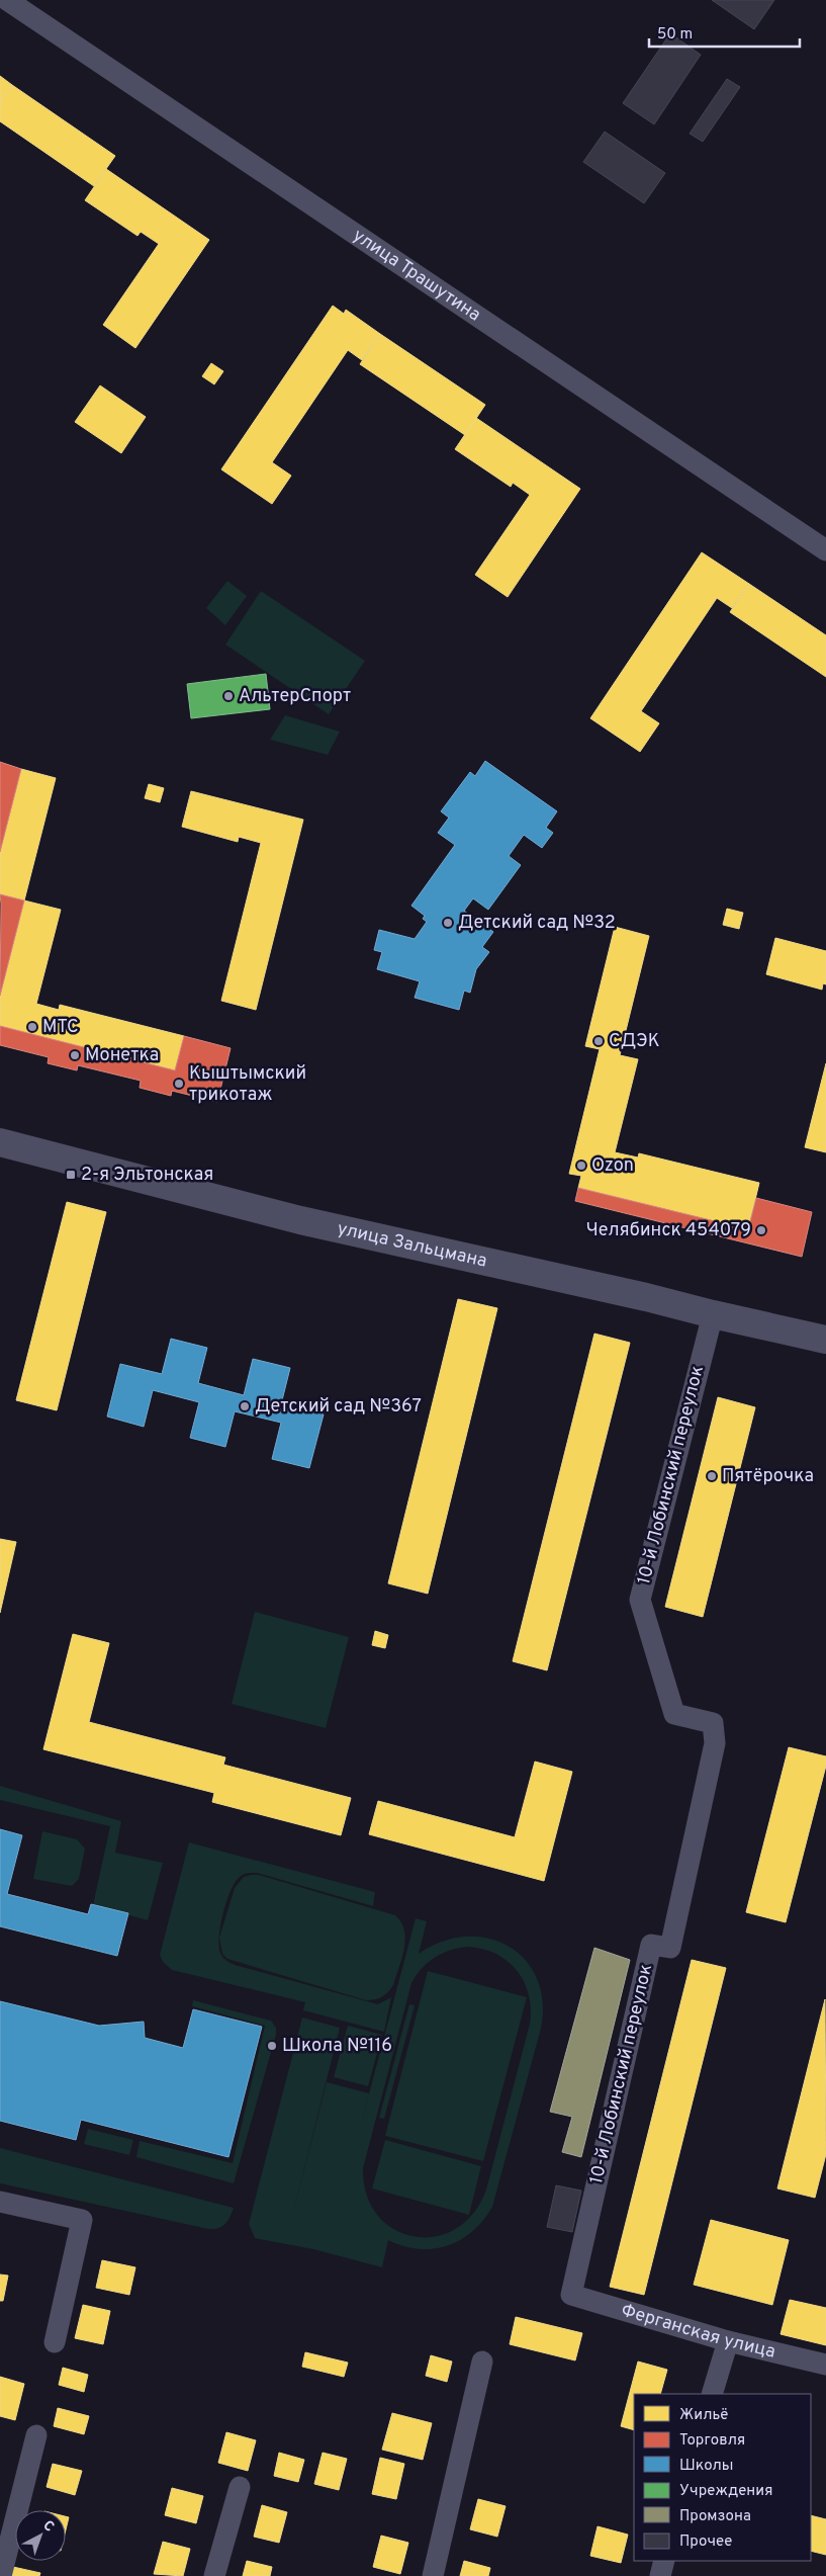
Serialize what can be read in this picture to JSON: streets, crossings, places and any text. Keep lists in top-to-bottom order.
{
  "streets": {
    "street": [
      "улица Трашутина",
      "улица Зальцмана",
      "10-й Лобинский переулок",
      "Ферганская улица"
    ]
  },
  "crossings": [
    ["улица Зальцмана", "10-й Лобинский переулок"],
    ["10-й Лобинский переулок", "Ферганская улица"]
  ],
  "places": {
    "other": [
      "АльтерСпорт",
      "Детский сад №32",
      "МТС",
      "СДЭК",
      "Монетка",
      "Кыштымский трикотаж",
      "Ozon",
      "Челябинск 454079",
      "Детский сад №367",
      "Пятёрочка",
      "Школа №116"
    ],
    "transit": ["2-я Эльтонская"]
  },
  "legend": [
    "Жильё",
    "Торговля",
    "Школы",
    "Учреждения",
    "Промзона",
    "Прочее"
  ],
  "scale_bar": "50 m",
  "north": "top right"
}
